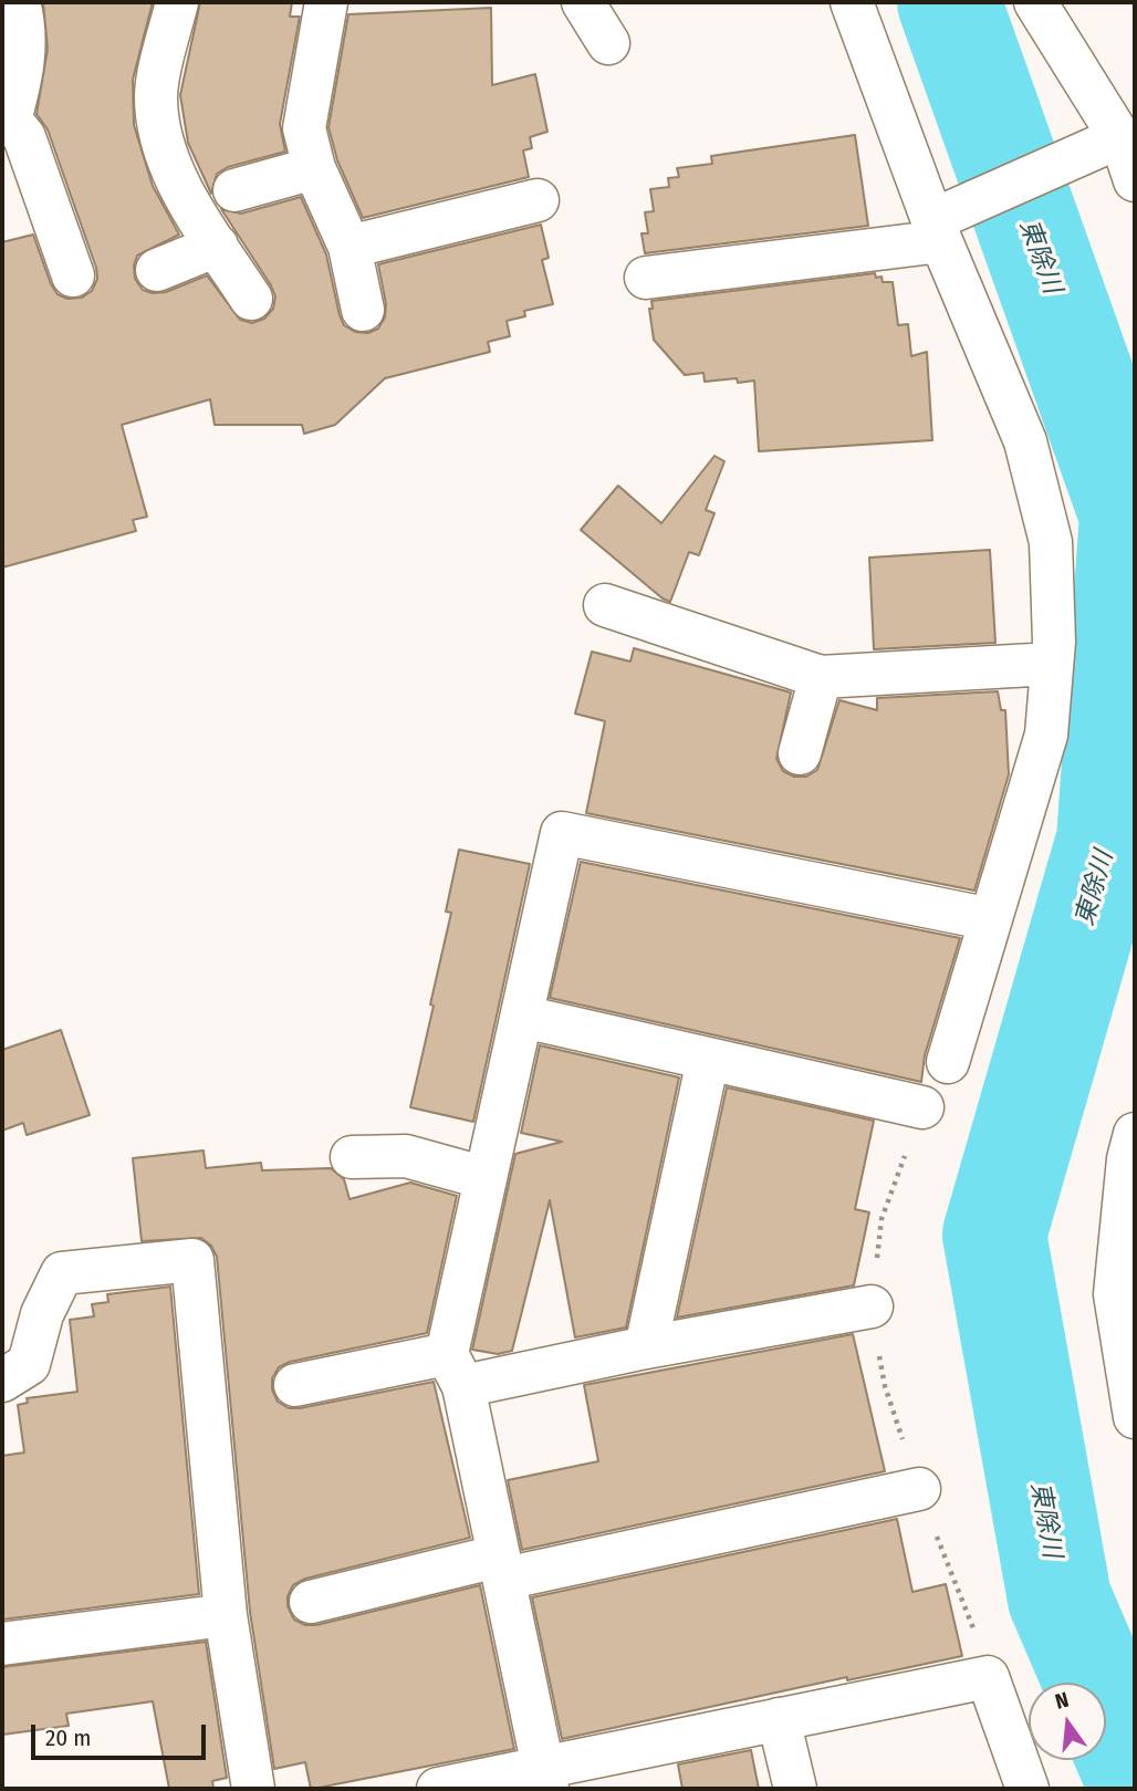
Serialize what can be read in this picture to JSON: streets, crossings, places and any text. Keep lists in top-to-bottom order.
{
  "water": ["東除川"],
  "scale_bar": "20 m",
  "north": "top"
}
